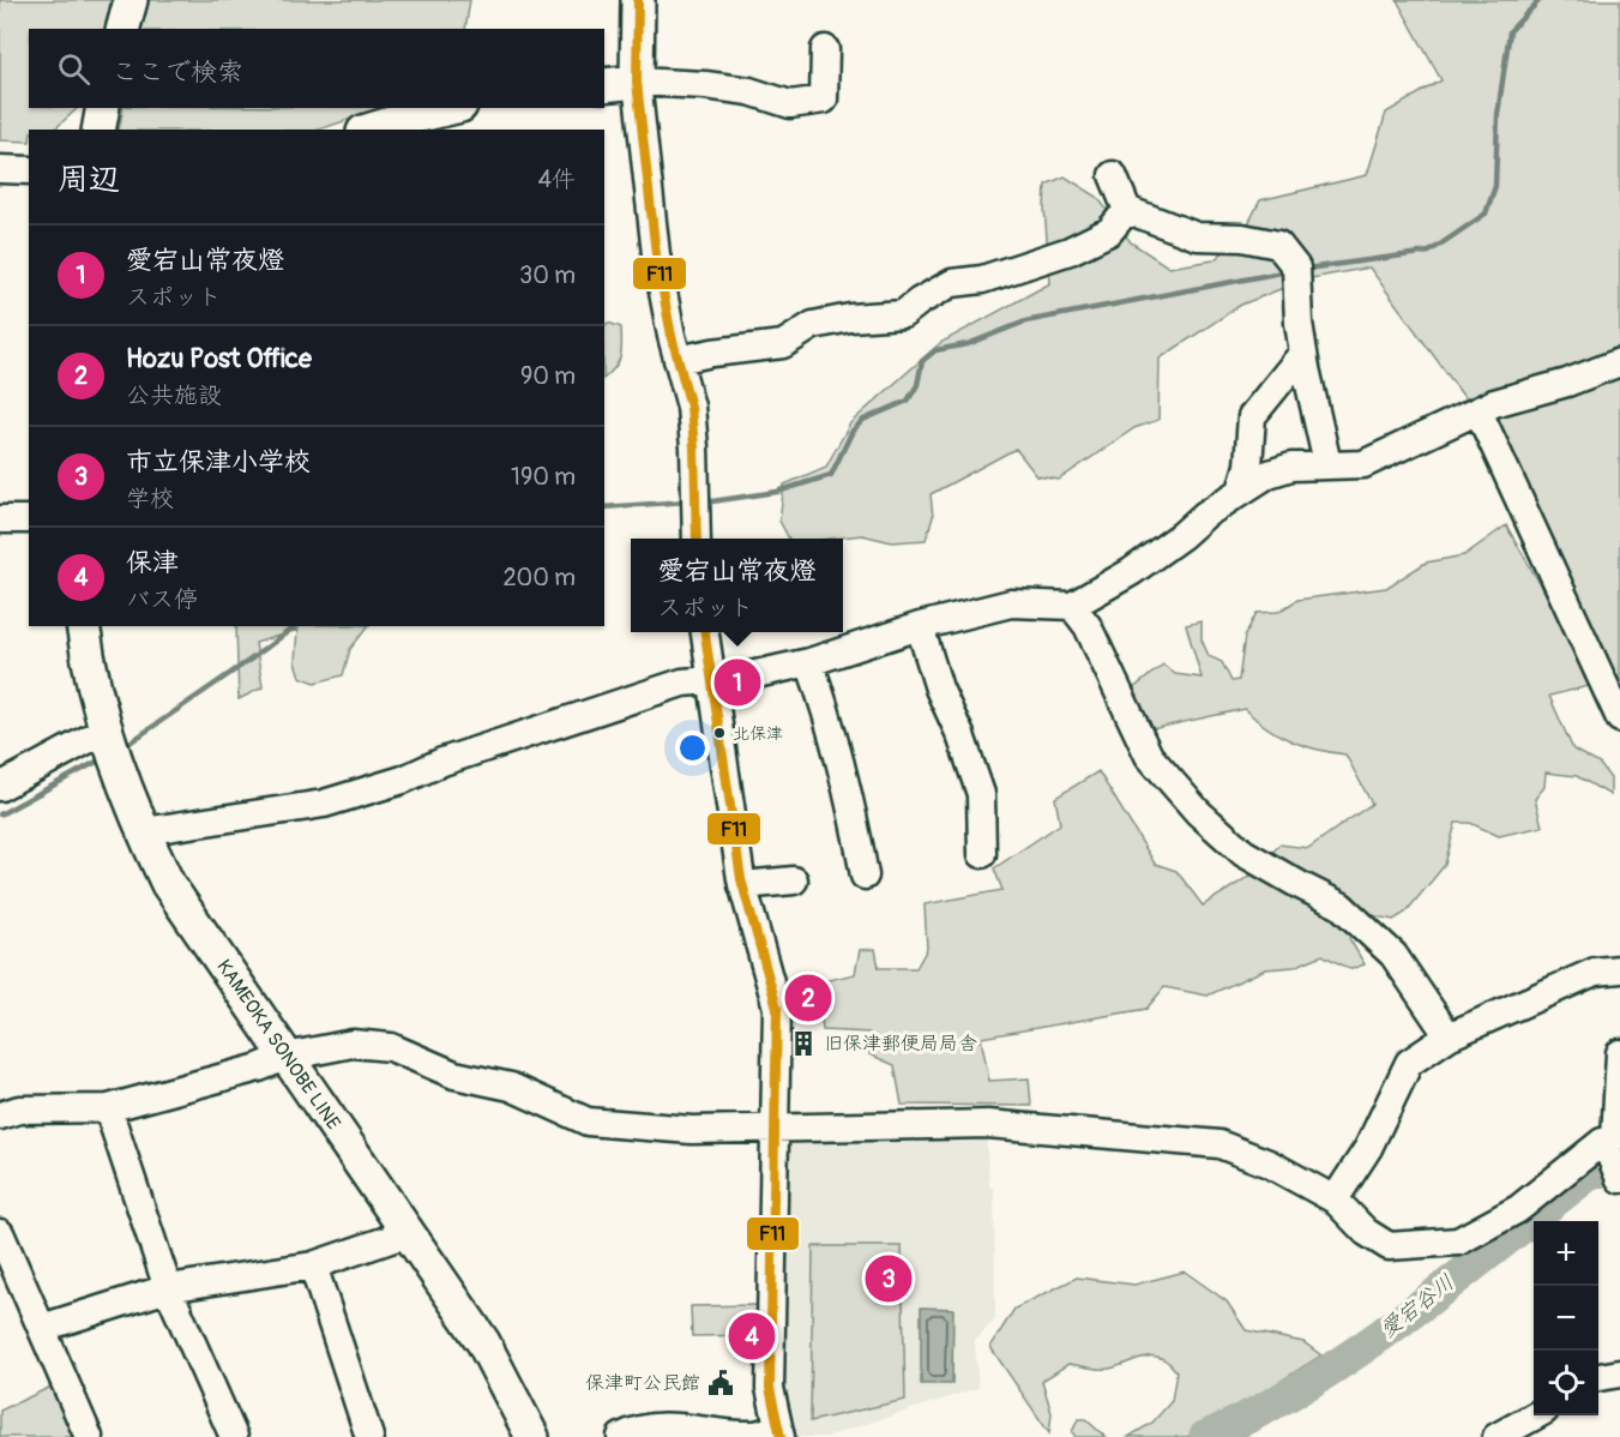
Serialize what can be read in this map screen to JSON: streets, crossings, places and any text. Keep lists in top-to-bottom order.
{
  "streets": {
    "main road": ["KAMEOKA SONOBE LINE"]
  },
  "water": ["愛宕谷川"],
  "places": {
    "other": ["北保津"],
    "building": ["旧保津郵便局局舎"],
    "public building": ["保津町公民館"]
  },
  "lines": ["transit line F11"],
  "page": {
    "search": "ここで検索",
    "heading": ["周辺", "4件"],
    "list": [
      {
        "mark": "1",
        "name": "愛宕山常夜燈",
        "note": "スポット",
        "value": "30 m"
      },
      {
        "mark": "2",
        "name": "Hozu Post Office",
        "note": "公共施設",
        "value": "90 m"
      },
      {
        "mark": "3",
        "name": "市立保津小学校",
        "note": "学校",
        "value": "190 m"
      },
      {
        "mark": "4",
        "name": "保津",
        "note": "バス停",
        "value": "200 m"
      }
    ],
    "popup": ["愛宕山常夜燈", "スポット"],
    "pins": [
      "1",
      "2",
      "3",
      "4"
    ],
    "map_buttons": ["+", "−"]
  }
}
